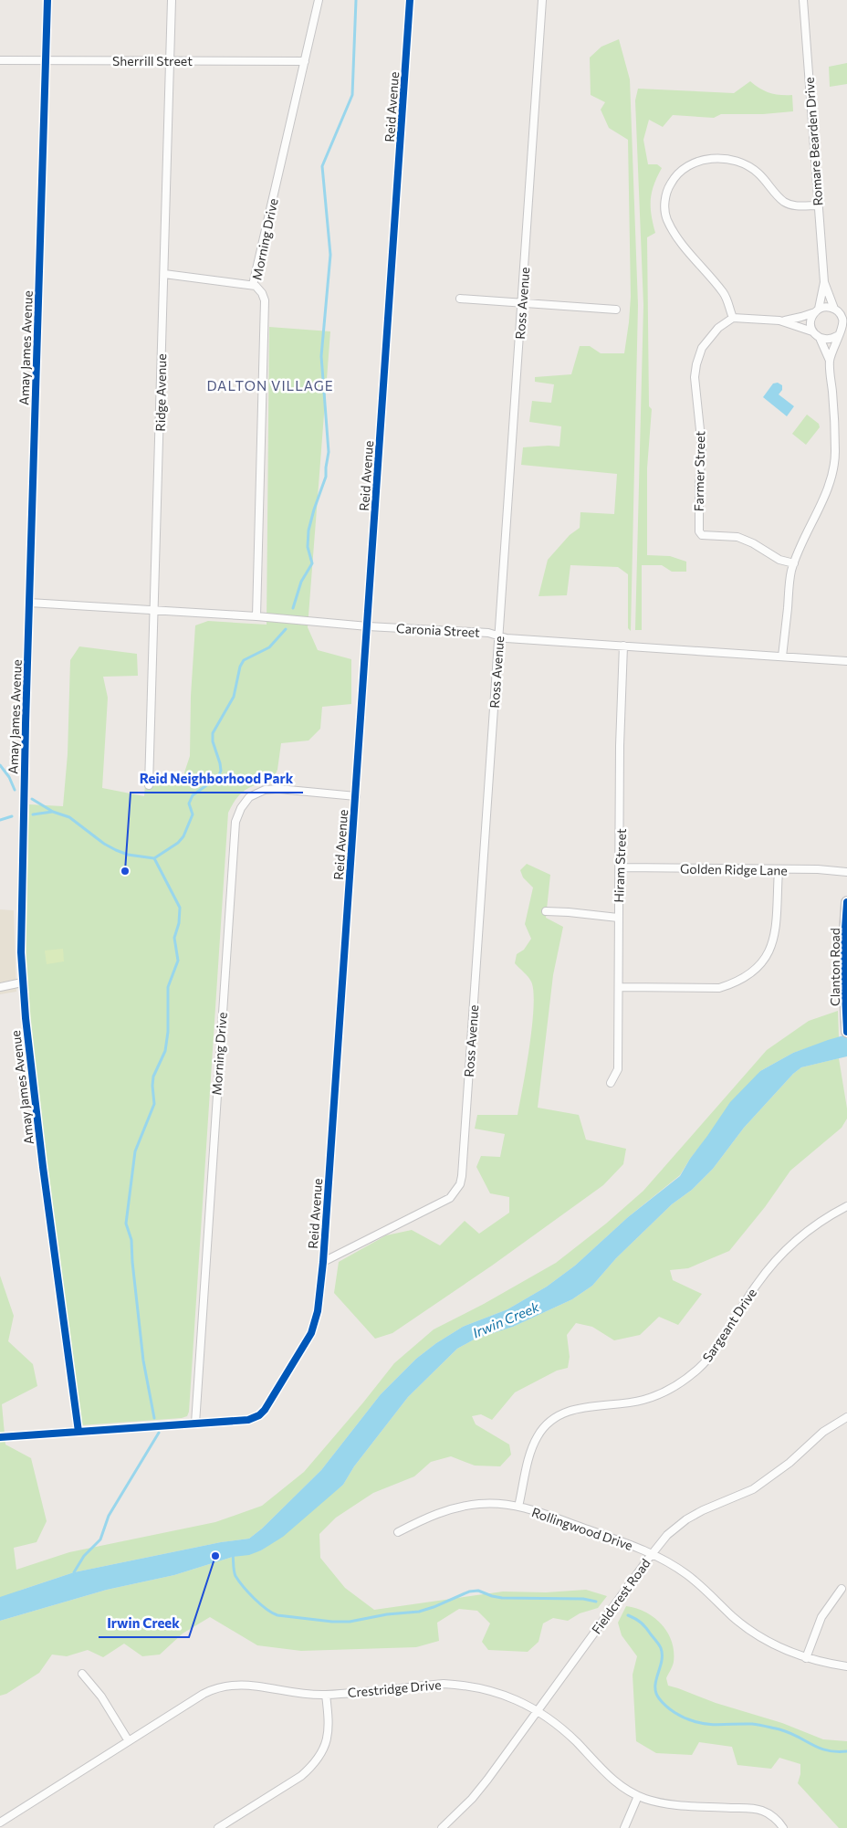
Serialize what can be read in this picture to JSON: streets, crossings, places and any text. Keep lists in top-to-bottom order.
{
  "streets": {
    "main road": ["Clanton Road"],
    "street": [
      "Sherrill Street",
      "Reid Avenue",
      "Romare Bearden Drive",
      "Morning Drive",
      "Ross Avenue",
      "Amay James Avenue",
      "Ridge Avenue",
      "Farmer Street",
      "Caronia Street",
      "Hiram Street",
      "Golden Ridge Lane",
      "Sargeant Drive",
      "Rollingwood Drive",
      "Fieldcrest Road",
      "Crestridge Drive"
    ]
  },
  "crossings": [
    ["Sherrill Street", "Morning Drive"],
    ["Sherrill Street", "Amay James Avenue"],
    ["Sherrill Street", "Ridge Avenue"],
    ["Reid Avenue", "Morning Drive"],
    ["Reid Avenue", "Ross Avenue"],
    ["Reid Avenue", "Amay James Avenue"],
    ["Reid Avenue", "Caronia Street"],
    ["Morning Drive", "Caronia Street"],
    ["Ross Avenue", "Caronia Street"],
    ["Amay James Avenue", "Caronia Street"],
    ["Ridge Avenue", "Caronia Street"],
    ["Caronia Street", "Hiram Street"],
    ["Hiram Street", "Golden Ridge Lane"],
    ["Sargeant Drive", "Rollingwood Drive"],
    ["Rollingwood Drive", "Fieldcrest Road"],
    ["Fieldcrest Road", "Crestridge Drive"]
  ],
  "districts": ["DALTON VILLAGE"],
  "water": ["Irwin Creek"],
  "places": ["Reid Neighborhood Park", "Irwin Creek"]
}
